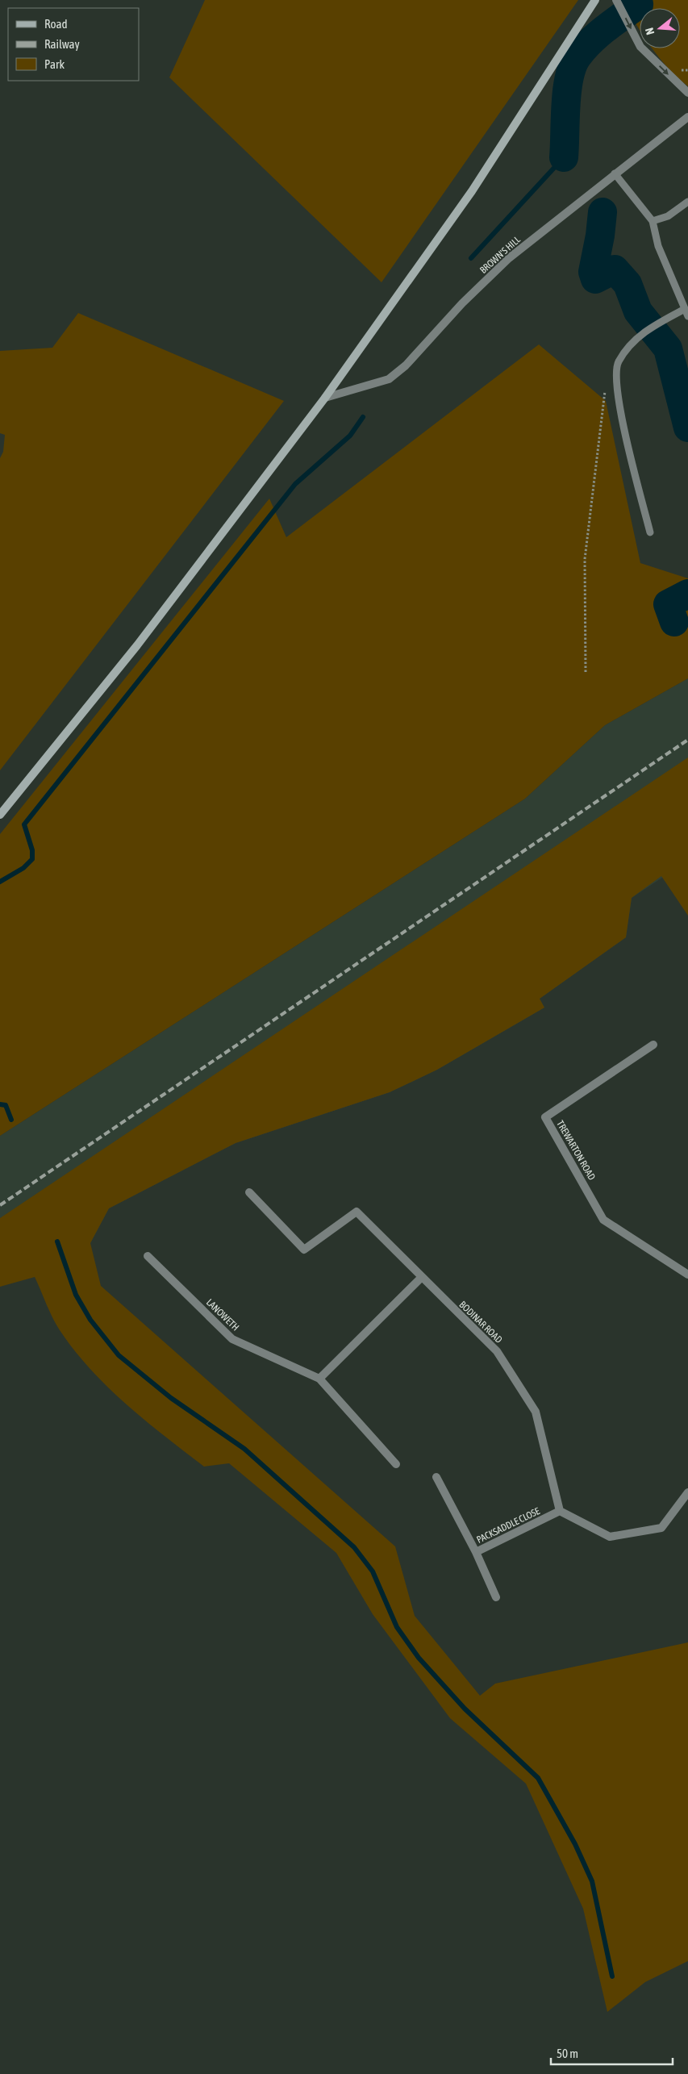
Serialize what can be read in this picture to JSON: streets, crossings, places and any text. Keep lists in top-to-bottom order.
{
  "streets": {
    "street": [
      "BROWN'S HILL",
      "TREWARTON ROAD",
      "LANOWETH",
      "BODINAR ROAD",
      "PACKSADDLE CLOSE"
    ]
  },
  "crossings": [
    ["BODINAR ROAD", "PACKSADDLE CLOSE"]
  ],
  "legend": ["Road", "Railway", "Park"],
  "scale_bar": "50 m",
  "north": "left"
}
